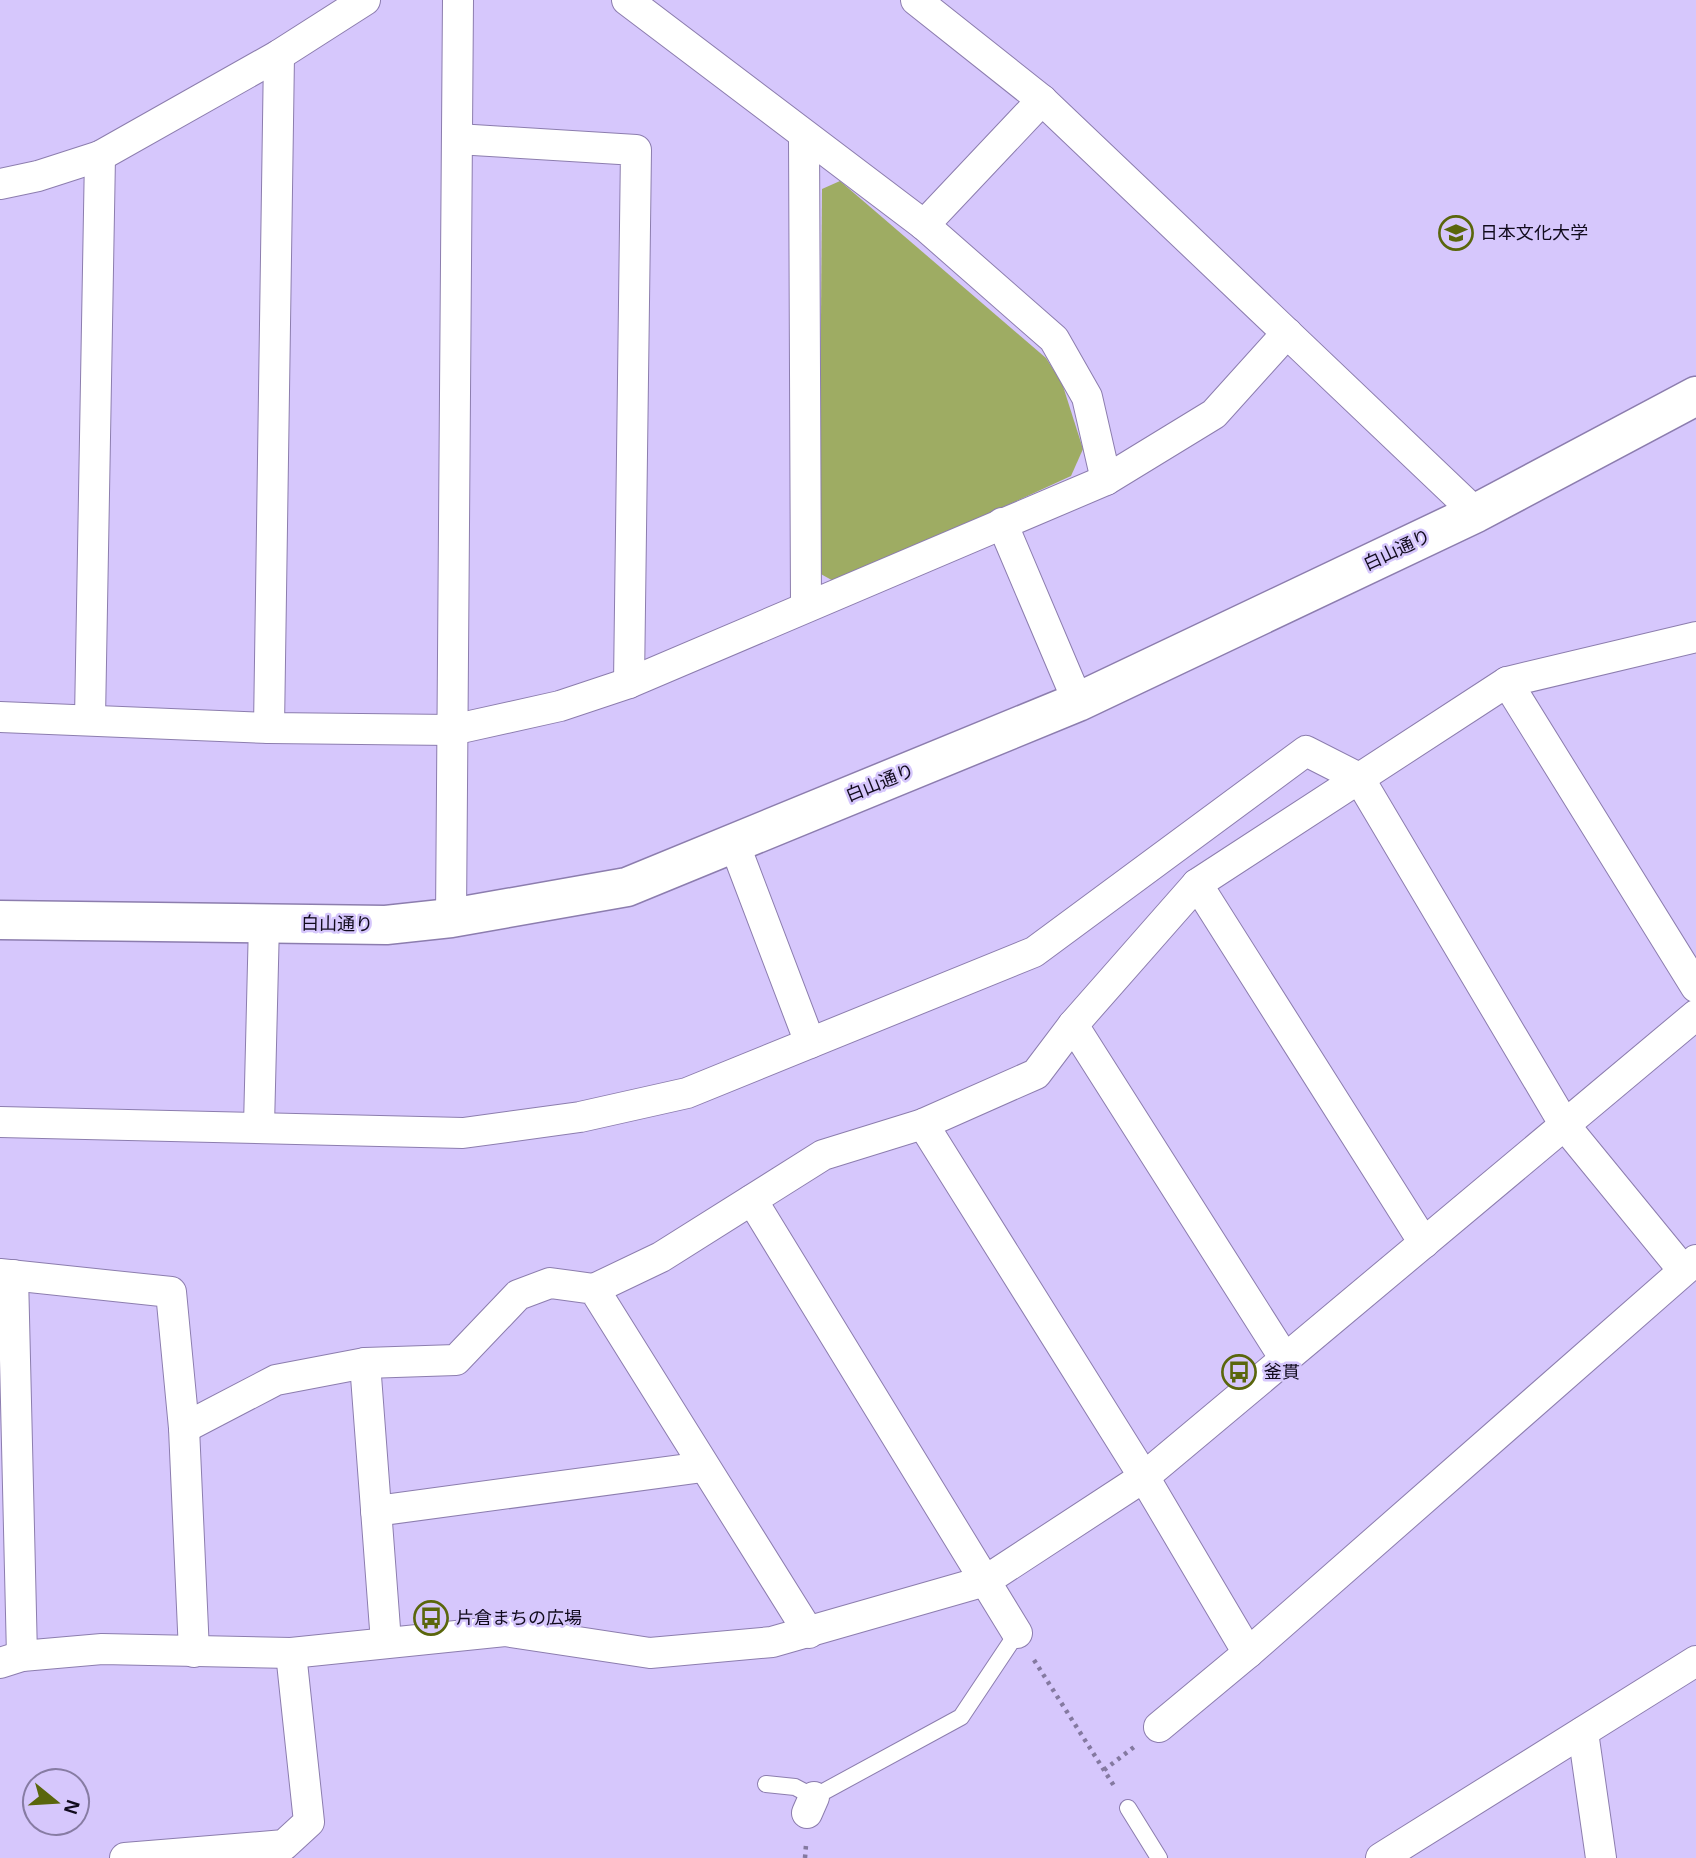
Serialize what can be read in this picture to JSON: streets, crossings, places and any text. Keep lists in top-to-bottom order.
{
  "streets": {
    "street": ["白山通り"]
  },
  "places": {
    "school or university": ["日本文化大学"],
    "bus stop": ["釜貫", "片倉まちの広場"]
  },
  "north": "right"
}
